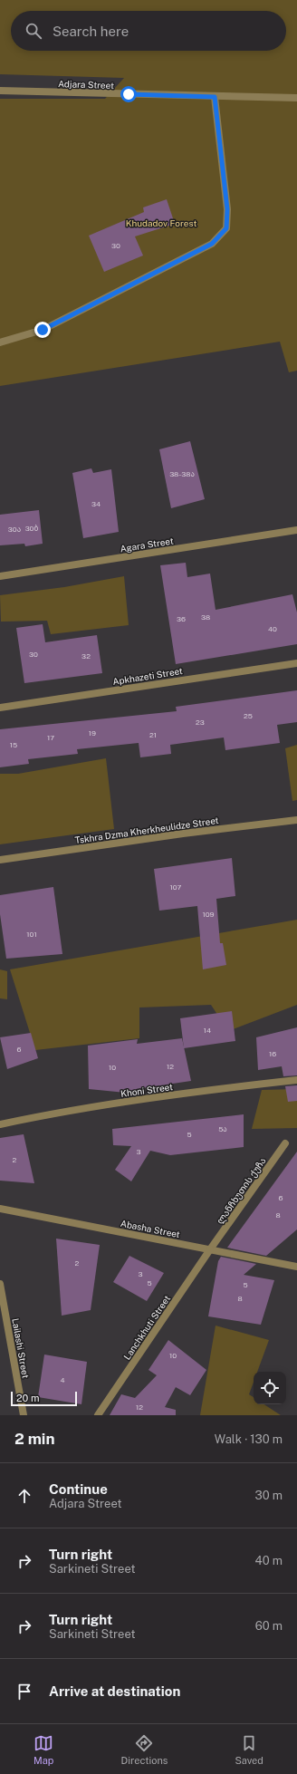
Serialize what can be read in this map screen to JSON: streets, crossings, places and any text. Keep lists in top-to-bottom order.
{
  "streets": {
    "street": [
      "Adjara Street",
      "Agara Street",
      "Apkhazeti Street",
      "Tskhra Dzma Kherkheulidze Street",
      "Khoni Street",
      "ლანჩხუთის ქუჩა",
      "Abasha Street",
      "Lanchkhuti Street",
      "Lailashi Street"
    ]
  },
  "crossings": [
    ["ლანჩხუთის ქუჩა", "Abasha Street"],
    ["ლანჩხუთის ქუჩა", "Lanchkhuti Street"],
    ["Abasha Street", "Lanchkhuti Street"]
  ],
  "parks": ["Khudadov Forest"],
  "house_numbers": [
    "30",
    "38-38ა",
    "34",
    "30ბ",
    "30ა",
    "38",
    "36",
    "40",
    "30",
    "32",
    "25",
    "23",
    "19",
    "21",
    "17",
    "15",
    "107",
    "109",
    "101",
    "14",
    "6",
    "16",
    "12",
    "10",
    "5ა",
    "5",
    "3",
    "2",
    "6",
    "8",
    "2",
    "3",
    "5",
    "5",
    "8",
    "10",
    "4",
    "12"
  ],
  "scale_bar": "20 m",
  "page": {
    "search": "Search here",
    "scale": "20 m",
    "heading": ["2 min", "Walk · 130 m"],
    "list": [
      ["Continue", "Adjara Street", "30 m"],
      ["Turn right", "Sarkineti Street", "40 m"],
      ["Turn right", "Sarkineti Street", "60 m"],
      "Arrive at destination"
    ],
    "nav": ["Map", "Directions", "Saved"]
  }
}
